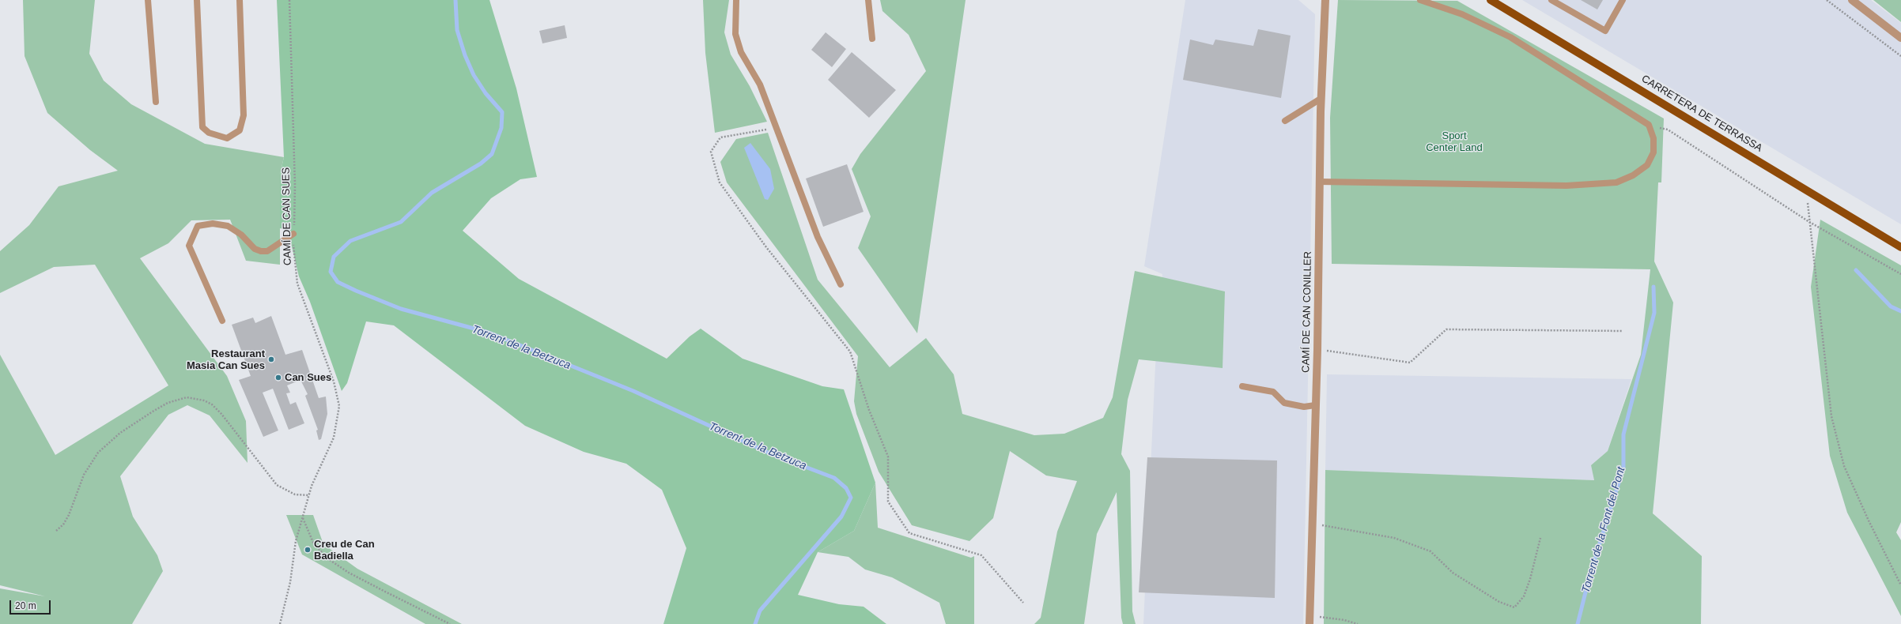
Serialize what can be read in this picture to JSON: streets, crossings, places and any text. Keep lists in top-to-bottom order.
{
  "streets": {
    "main road": ["CARRETERA DE TERRASSA"],
    "street": ["CAMÍ DE CAN CONILLER"],
    "path": ["CAMÍ DE CAN SUES"]
  },
  "water": ["Torrent de la Betzuca", "Torrent de la Font del Pont"],
  "parks": ["Sport Center Land"],
  "places": ["Restaurant Masia Can Sues", "Can Sues", "Creu de Can Badiella"],
  "scale_bar": "20 m"
}
